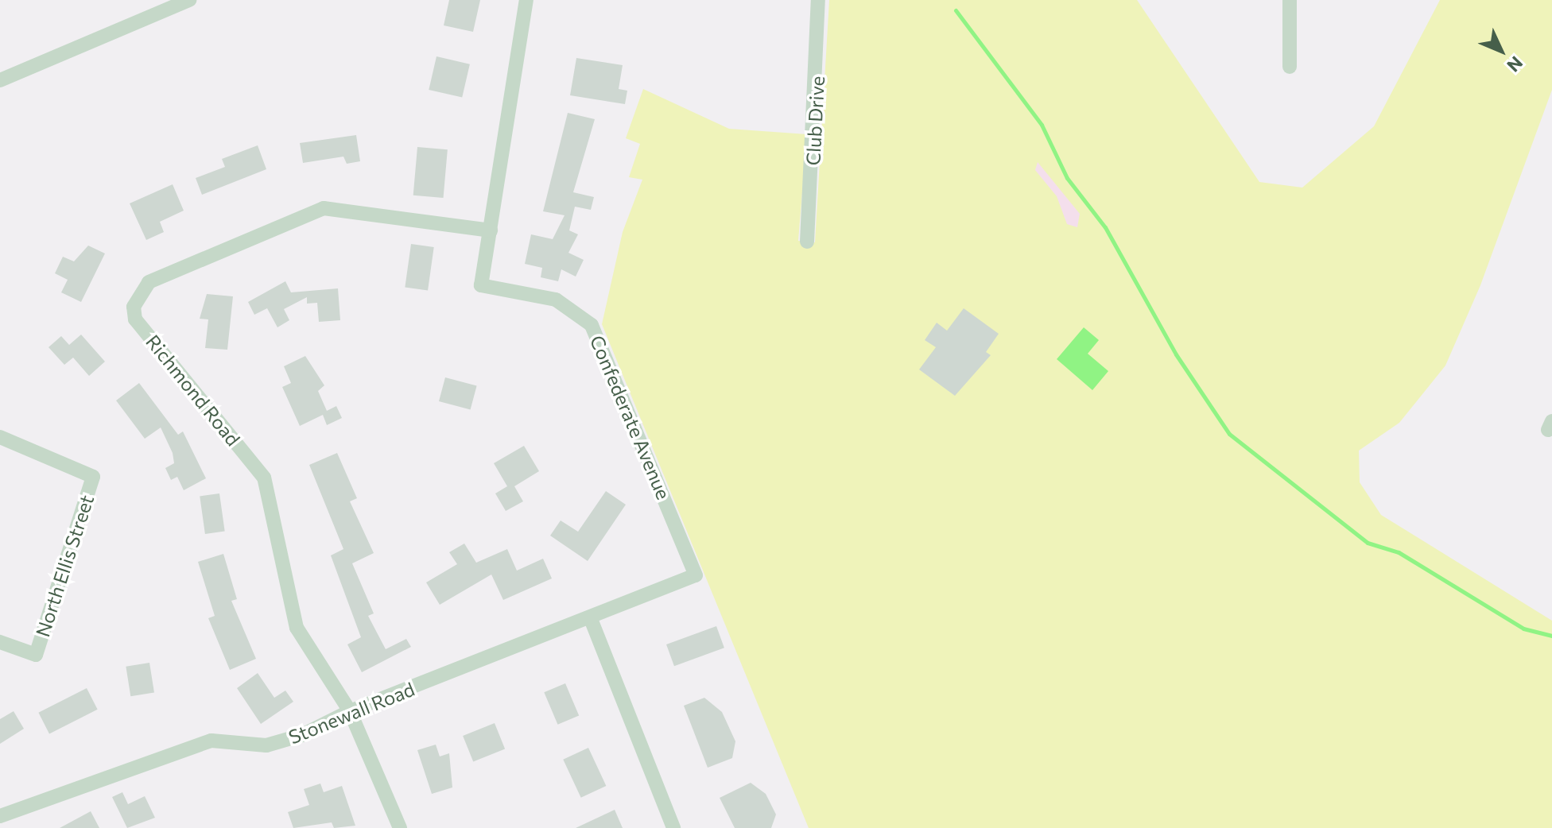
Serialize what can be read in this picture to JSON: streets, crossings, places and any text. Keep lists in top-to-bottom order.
{
  "streets": {
    "street": [
      "Club Drive",
      "Richmond Road",
      "Confederate Avenue",
      "North Ellis Street",
      "Stonewall Road"
    ]
  },
  "crossings": [
    ["Richmond Road", "Confederate Avenue"],
    ["Richmond Road", "Stonewall Road"],
    ["Confederate Avenue", "Stonewall Road"]
  ],
  "north": "bottom right"
}
